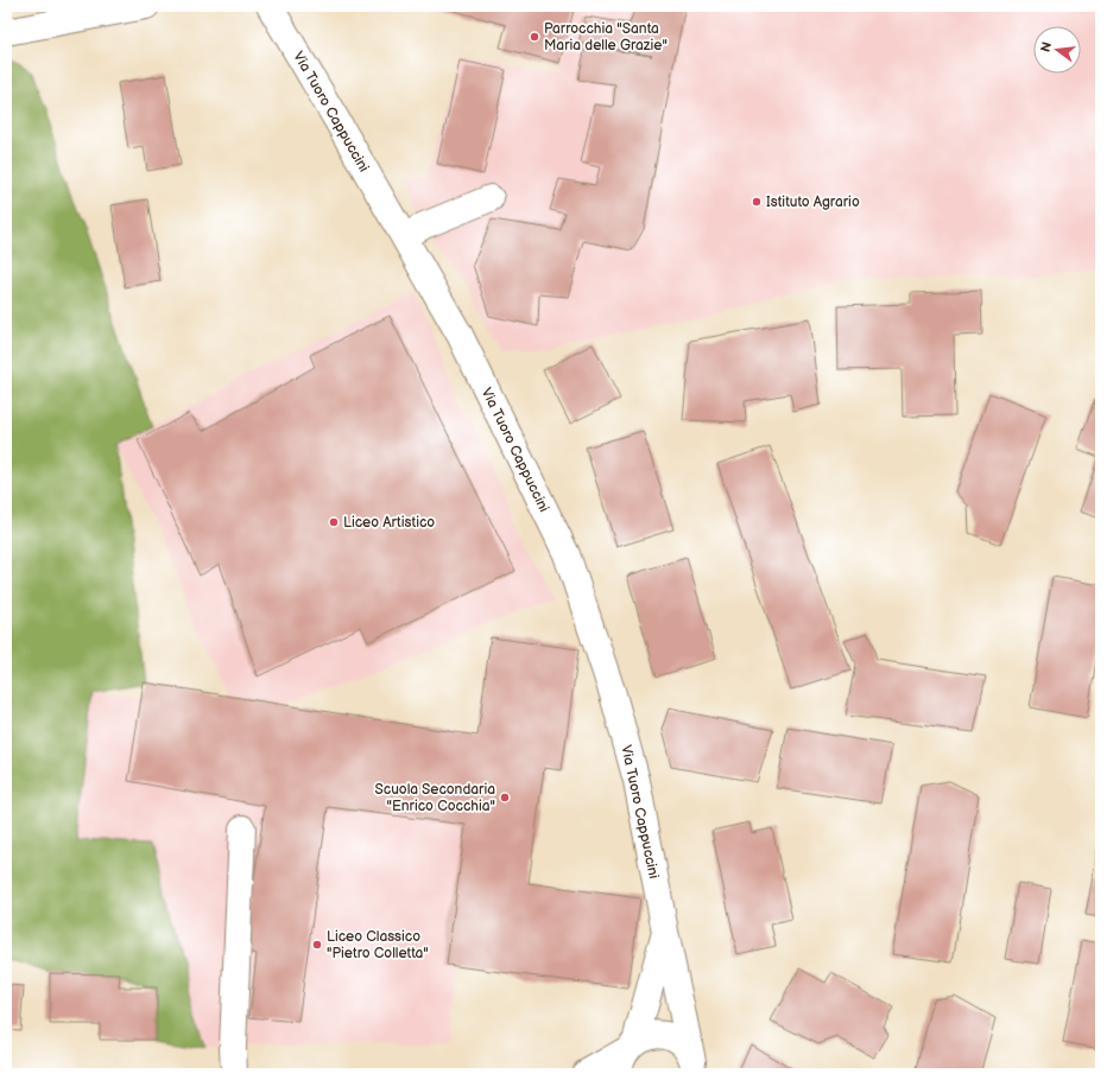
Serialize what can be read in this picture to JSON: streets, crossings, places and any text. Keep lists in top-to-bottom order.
{
  "streets": {
    "street": ["Via Tuoro Cappuccini"]
  },
  "places": [
    "Parrocchia \"Santa Maria delle Grazie\"",
    "Istituto Agrario",
    "Liceo Artistico",
    "Scuola Secondaria \"Enrico Cocchia\"",
    "Liceo Classico \"Pietro Colletta\""
  ],
  "north": "left"
}
